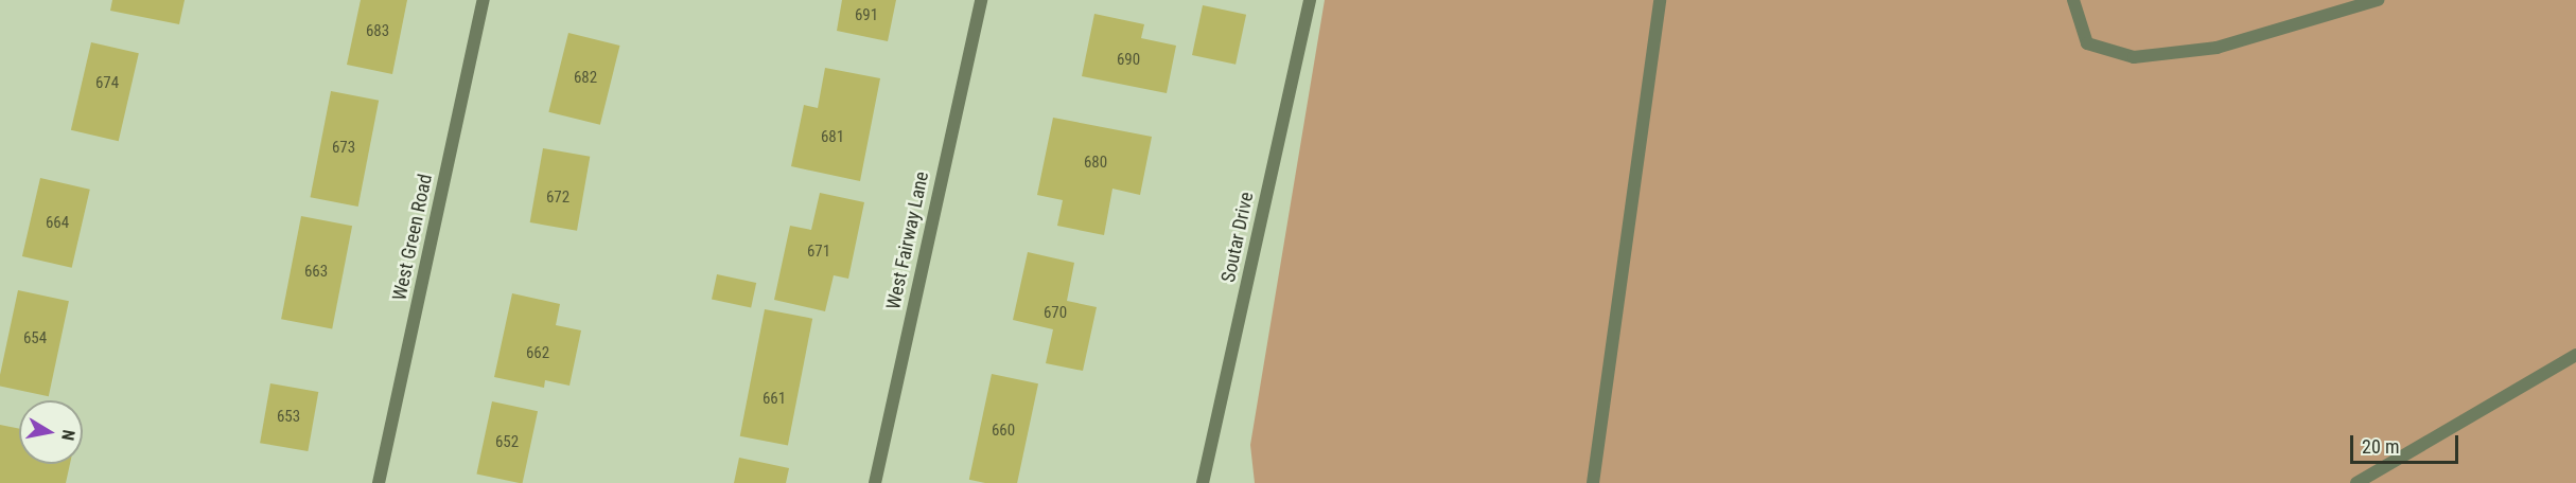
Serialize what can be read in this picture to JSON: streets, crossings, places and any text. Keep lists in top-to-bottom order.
{
  "streets": {
    "street": ["West Green Road", "Soutar Drive", "West Fairway Lane"]
  },
  "house_numbers": [
    "691",
    "683",
    "690",
    "682",
    "674",
    "681",
    "673",
    "680",
    "672",
    "664",
    "671",
    "663",
    "670",
    "654",
    "662",
    "661",
    "653",
    "660",
    "652"
  ],
  "scale_bar": "20 m",
  "north": "right"
}
